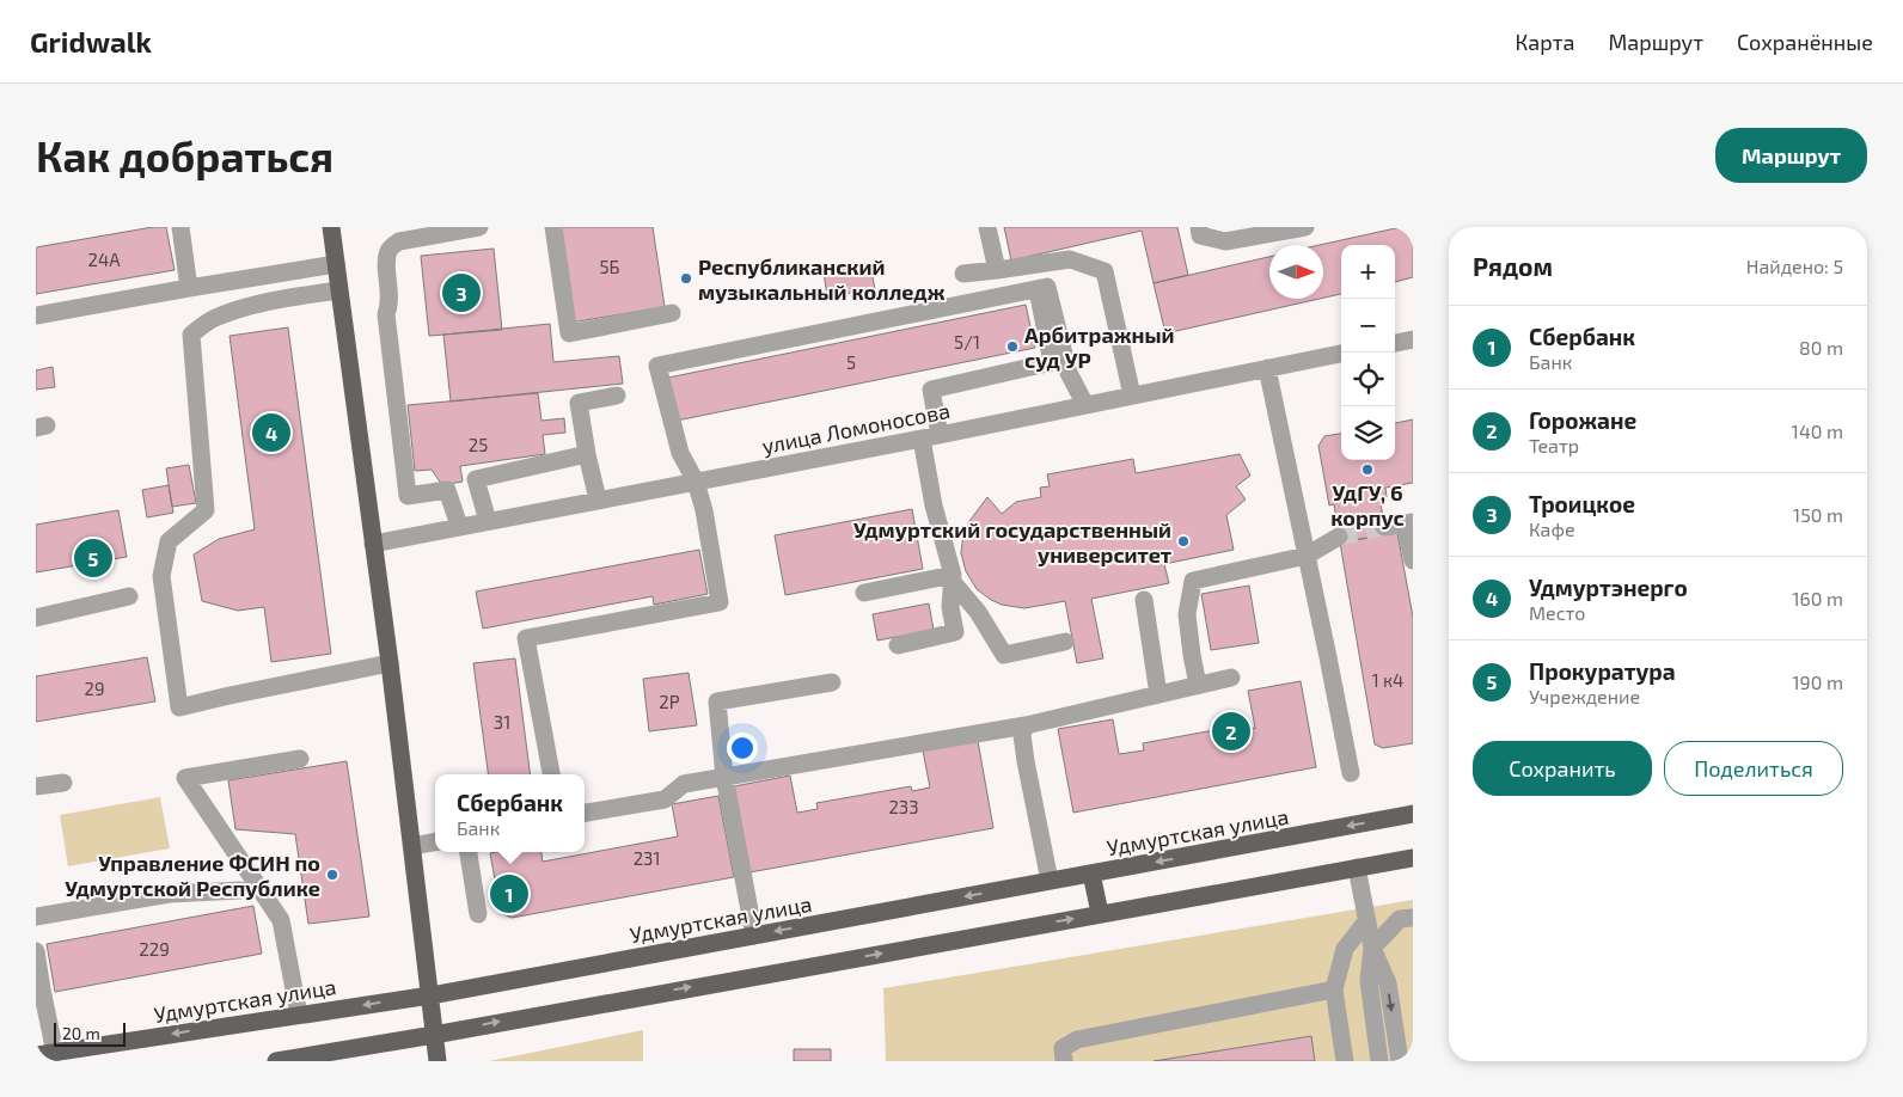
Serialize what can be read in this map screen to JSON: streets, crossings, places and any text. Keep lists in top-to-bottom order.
{
  "streets": {
    "main road": ["Удмуртская улица"],
    "street": ["улица Ломоносова"]
  },
  "places": [
    "Республиканский музыкальный колледж",
    "Арбитражный суд УР",
    "УдГУ, 6 корпус",
    "Удмуртский государственный университет",
    "Управление ФСИН по Удмуртской Республике"
  ],
  "house_numbers": [
    "24А",
    "5Б",
    "5/1",
    "5",
    "25",
    "1 к4",
    "29",
    "2Р",
    "31",
    "233",
    "231",
    "229"
  ],
  "scale_bar": "20 m",
  "north": "right",
  "page": {
    "header": "Gridwalk",
    "nav": ["Карта", "Маршрут", "Сохранённые"],
    "buttons": [
      "Маршрут",
      ["Сохранить", "Поделиться"]
    ],
    "title": "Как добраться",
    "heading": ["Рядом", "Найдено: 5"],
    "map_buttons": ["+", "−"],
    "pins": [
      "3",
      "4",
      "5",
      "2",
      "1"
    ],
    "list": [
      {
        "mark": "1",
        "name": "Сбербанк",
        "note": "Банк",
        "value": "80 m"
      },
      {
        "mark": "2",
        "name": "Горожане",
        "note": "Театр",
        "value": "140 m"
      },
      {
        "mark": "3",
        "name": "Троицкое",
        "note": "Кафе",
        "value": "150 m"
      },
      {
        "mark": "4",
        "name": "Удмуртэнерго",
        "note": "Место",
        "value": "160 m"
      },
      {
        "mark": "5",
        "name": "Прокуратура",
        "note": "Учреждение",
        "value": "190 m"
      }
    ],
    "popup": ["Сбербанк", "Банк"],
    "scale": "20 m"
  }
}
